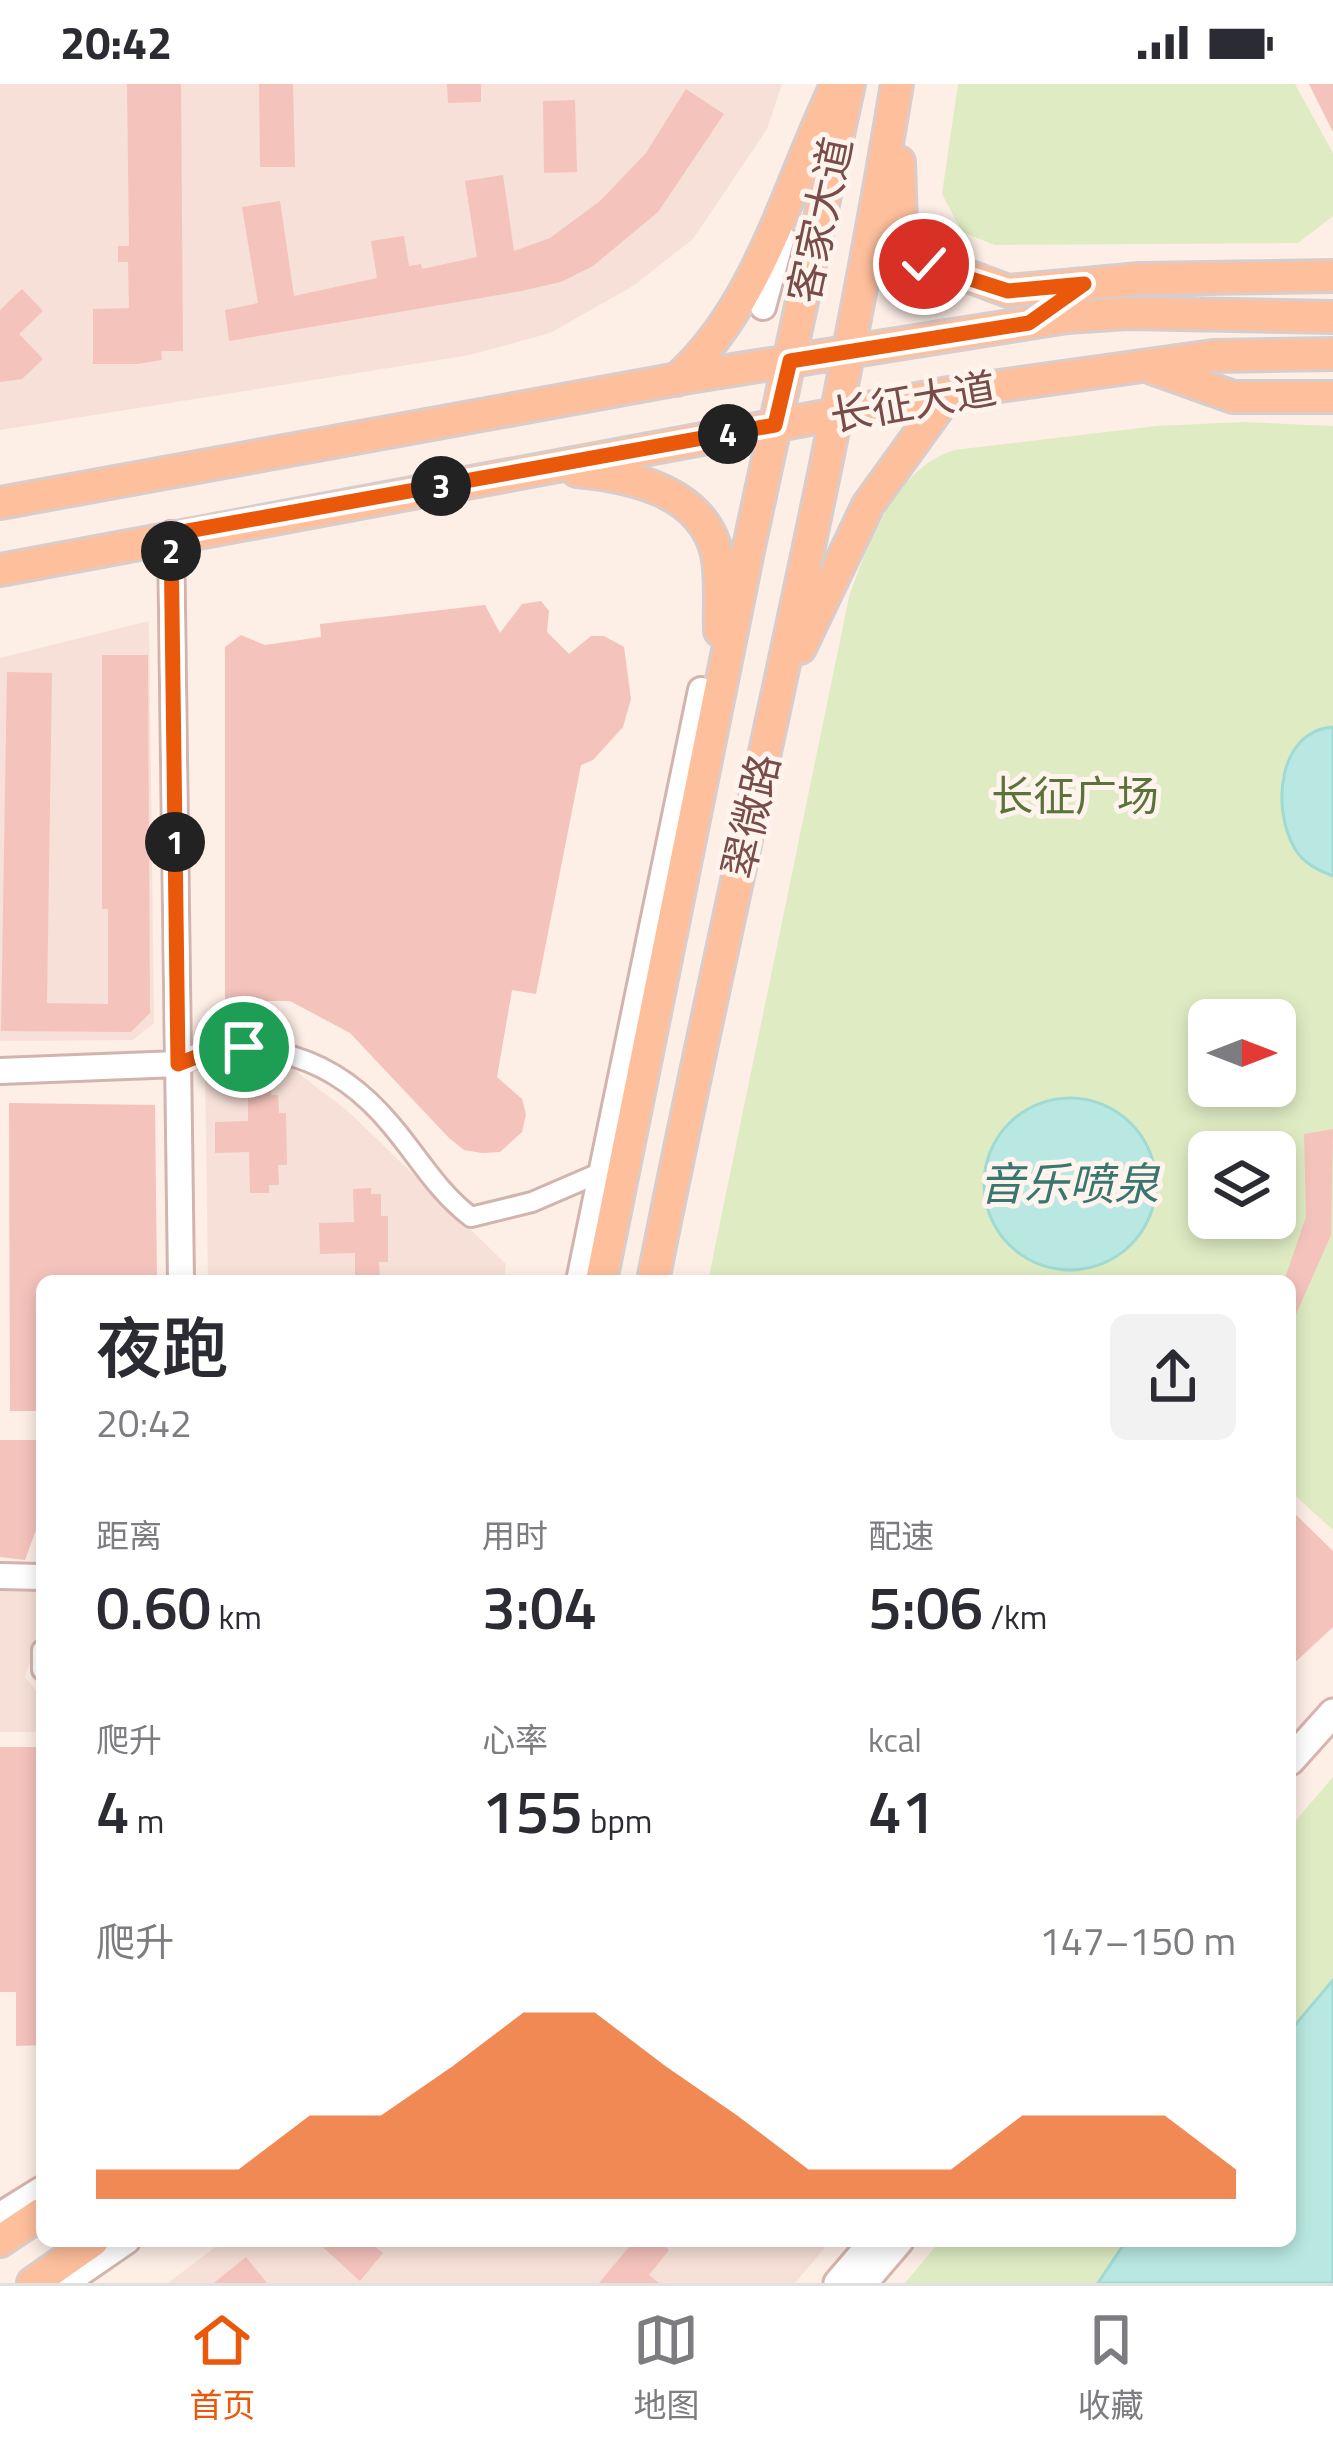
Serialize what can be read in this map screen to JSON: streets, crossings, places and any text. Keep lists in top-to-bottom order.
{
  "streets": {
    "main road": ["客家大道", "长征大道", "翠微路"]
  },
  "crossings": [
    ["客家大道", "长征大道"],
    ["客家大道", "翠微路"],
    ["长征大道", "翠微路"]
  ],
  "water": ["音乐喷泉"],
  "parks": ["长征广场"],
  "north": "right",
  "page": {
    "status": "20:42",
    "pins": [
      "4",
      "3",
      "2",
      "1"
    ],
    "heading": ["夜跑", "20:42"],
    "stats": [
      ["距离", "0.60 km"],
      ["用时", "3:04"],
      ["配速", "5:06 /km"],
      ["爬升", "4 m"],
      ["心率", "155 bpm"],
      ["kcal", "41"]
    ],
    "chart": ["爬升", "147–150 m"],
    "tabs": ["首页", "地图", "收藏"]
  }
}
